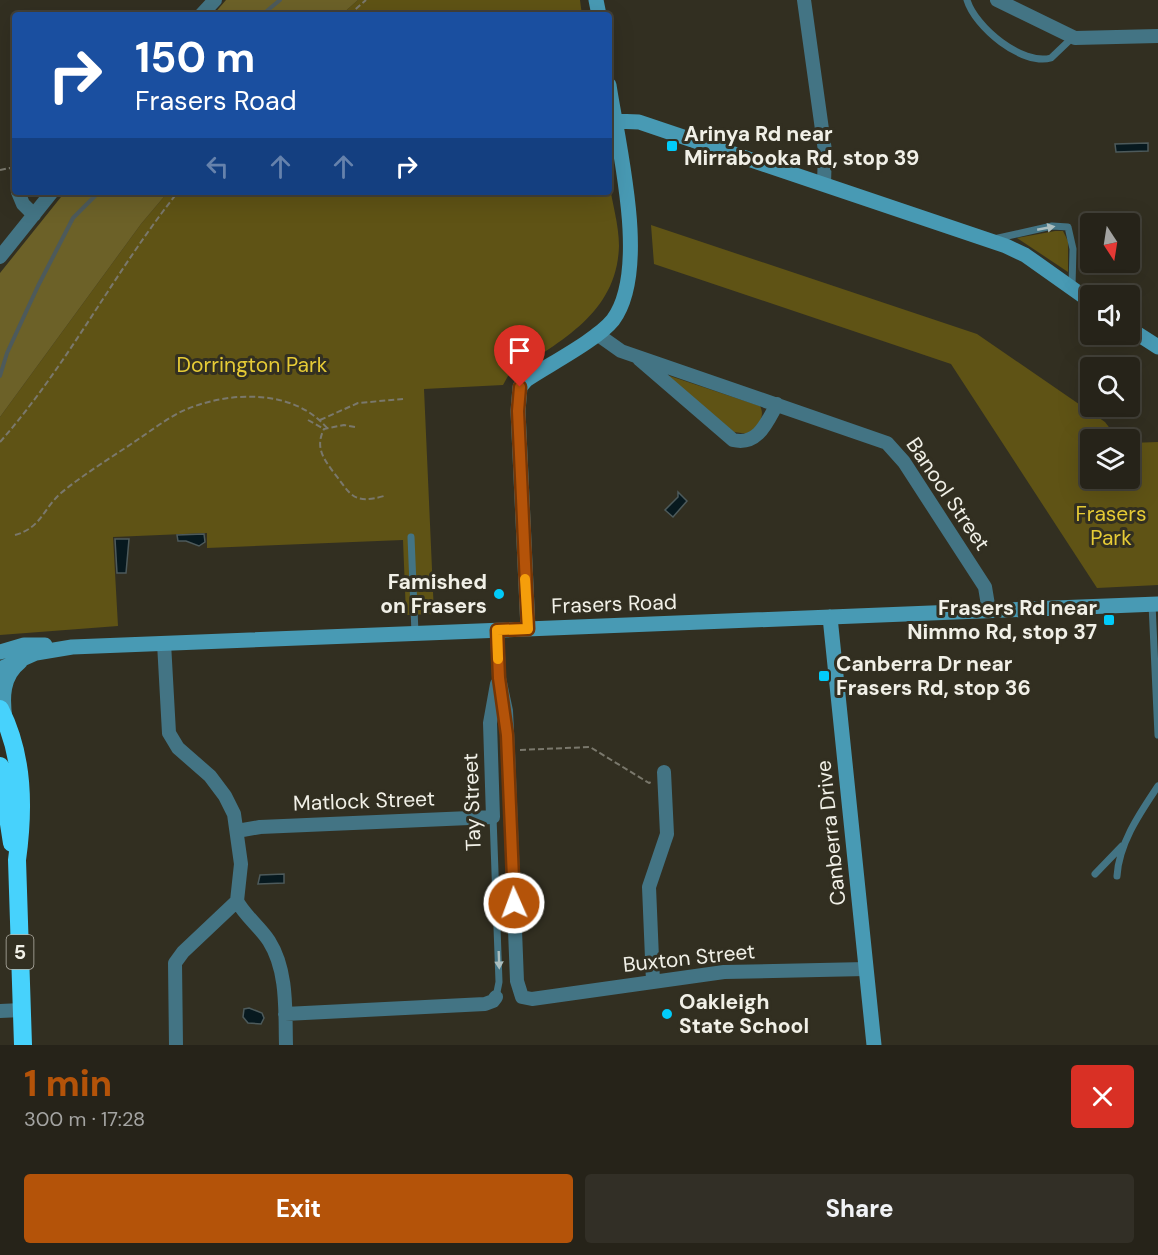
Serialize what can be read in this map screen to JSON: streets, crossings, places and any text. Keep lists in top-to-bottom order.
{
  "streets": {
    "highway": ["5"],
    "street": [
      "Banool Street",
      "Frasers Road",
      "Matlock Street",
      "Tay Street",
      "Canberra Drive",
      "Buxton Street"
    ]
  },
  "crossings": [
    ["Banool Street", "Frasers Road"],
    ["Frasers Road", "Tay Street"],
    ["Frasers Road", "Canberra Drive"],
    ["Frasers Road", "5"],
    ["Matlock Street", "Tay Street"],
    ["Tay Street", "Buxton Street"],
    ["Canberra Drive", "Buxton Street"]
  ],
  "parks": ["Dorrington Park", "Frasers Park"],
  "places": {
    "transit": ["Arinya Rd near Mirrabooka Rd, stop 39", "Frasers Rd near Nimmo Rd, stop 37", "Canberra Dr near Frasers Rd, stop 36"],
    "other": ["Famished on Frasers", "Oakleigh State School"]
  },
  "north": "bottom",
  "page": {
    "turn": ["150 m", "Frasers Road"],
    "heading": ["1 min", "300 m · 17:28"],
    "buttons": ["Exit", "Share"]
  }
}
